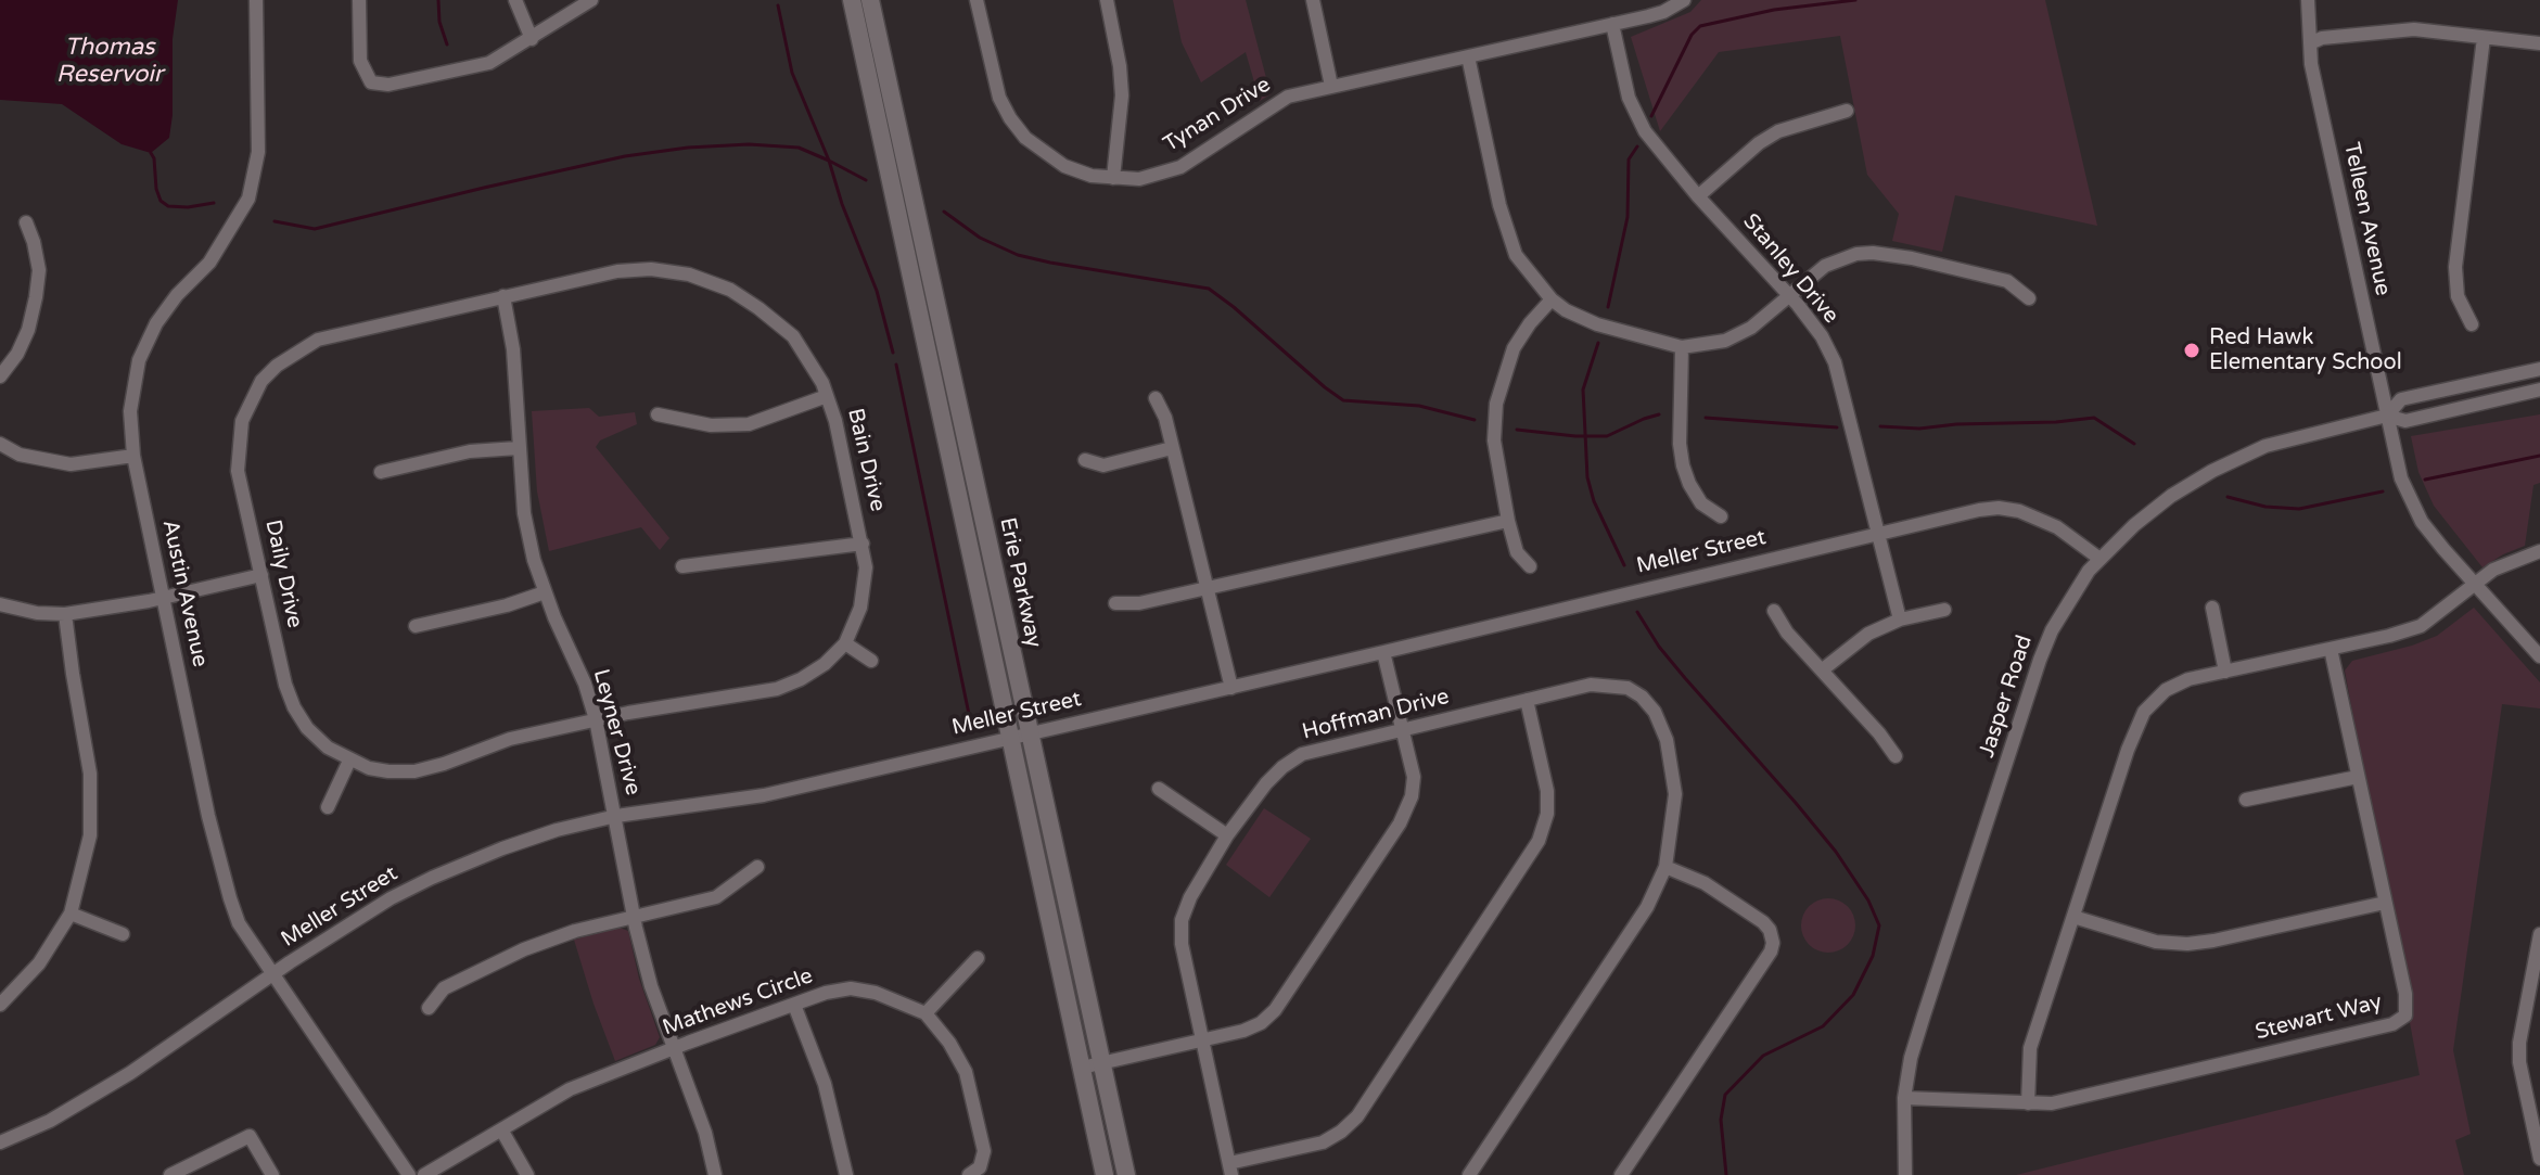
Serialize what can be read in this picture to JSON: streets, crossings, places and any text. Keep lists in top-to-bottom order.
{
  "streets": {
    "main road": ["Erie Parkway"],
    "street": [
      "Tynan Drive",
      "Telleen Avenue",
      "Stanley Drive",
      "Bain Drive",
      "Meller Street",
      "Daily Drive",
      "Austin Avenue",
      "Jasper Road",
      "Hoffman Drive",
      "Leyner Drive",
      "Mathews Circle",
      "Stewart Way"
    ]
  },
  "crossings": [
    ["Tynan Drive", "Stanley Drive"],
    ["Telleen Avenue", "Jasper Road"],
    ["Stanley Drive", "Meller Street"],
    ["Bain Drive", "Daily Drive"],
    ["Bain Drive", "Leyner Drive"],
    ["Meller Street", "Erie Parkway"],
    ["Meller Street", "Austin Avenue"],
    ["Meller Street", "Jasper Road"],
    ["Meller Street", "Leyner Drive"],
    ["Daily Drive", "Leyner Drive"],
    ["Leyner Drive", "Mathews Circle"]
  ],
  "water": ["Thomas Reservoir"],
  "places": ["Red Hawk Elementary School"]
}
